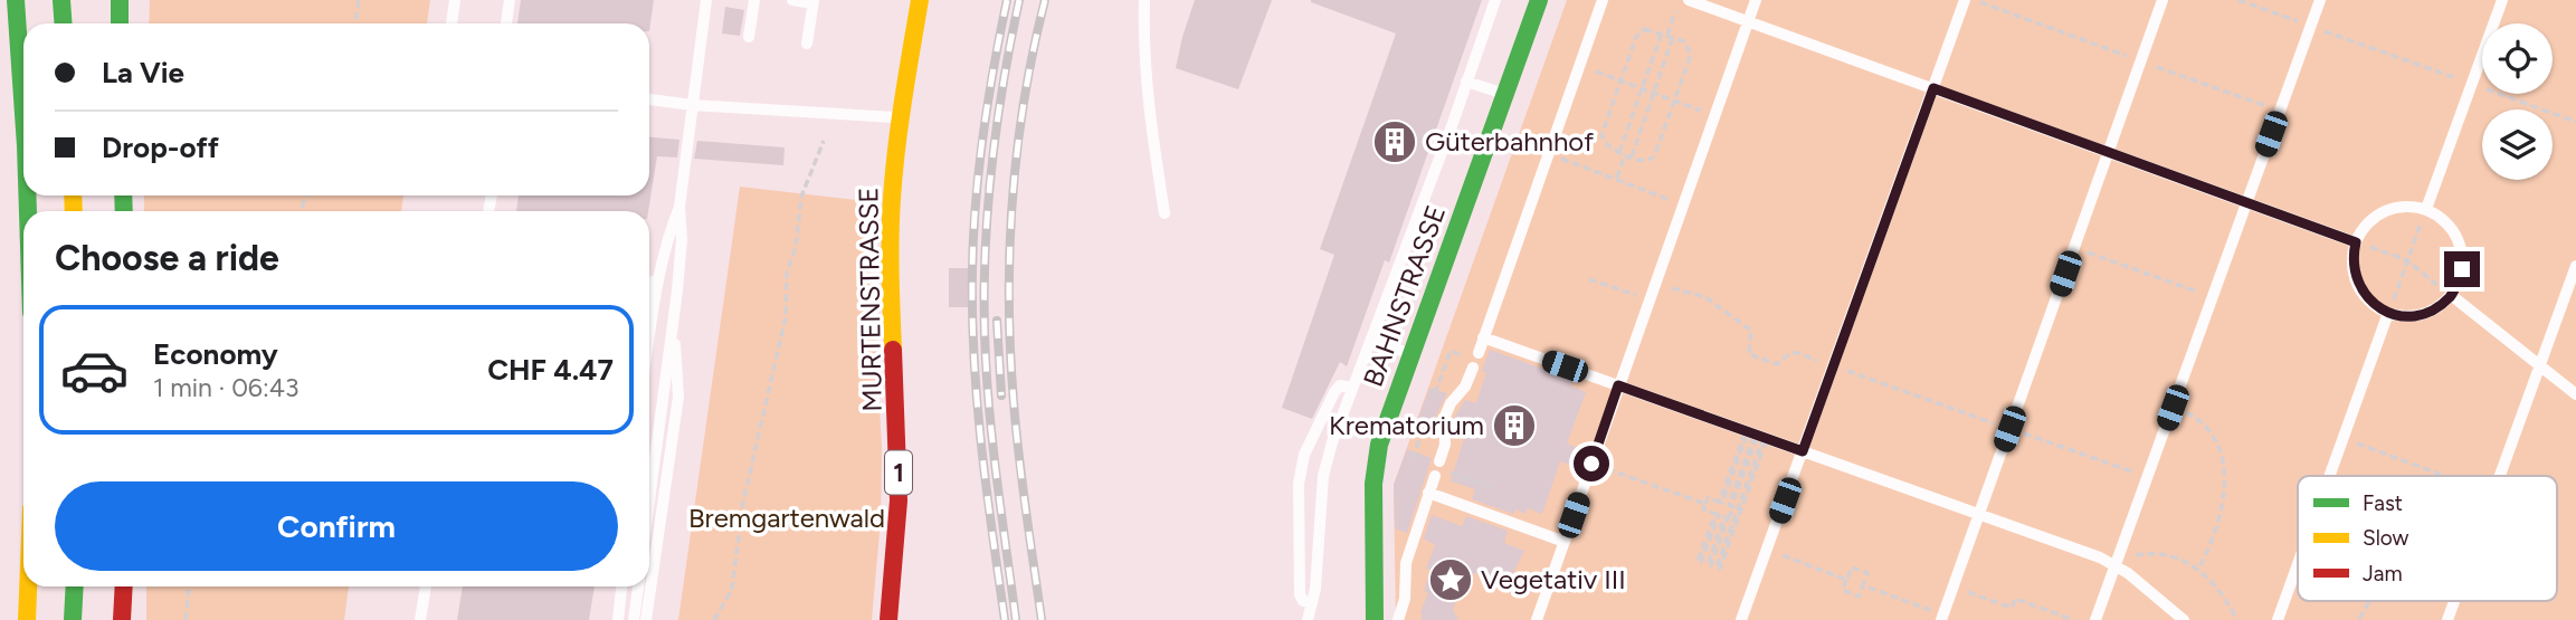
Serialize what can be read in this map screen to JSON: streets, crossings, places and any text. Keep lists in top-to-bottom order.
{
  "streets": {
    "main road": ["BAHNSTRASSE", "MURTENSTRASSE", "1"]
  },
  "parks": ["Bremgartenwald"],
  "places": {
    "building": ["Güterbahnhof", "Krematorium"],
    "place": ["Vegetativ III"]
  },
  "legend": ["Fast", "Slow", "Jam"],
  "page": {
    "banner": ["La Vie", "Drop-off"],
    "heading": "Choose a ride",
    "list": [
      {
        "name": "Economy",
        "note": "1 min · 06:43",
        "value": "CHF 4.47"
      }
    ],
    "buttons": "Confirm"
  }
}
